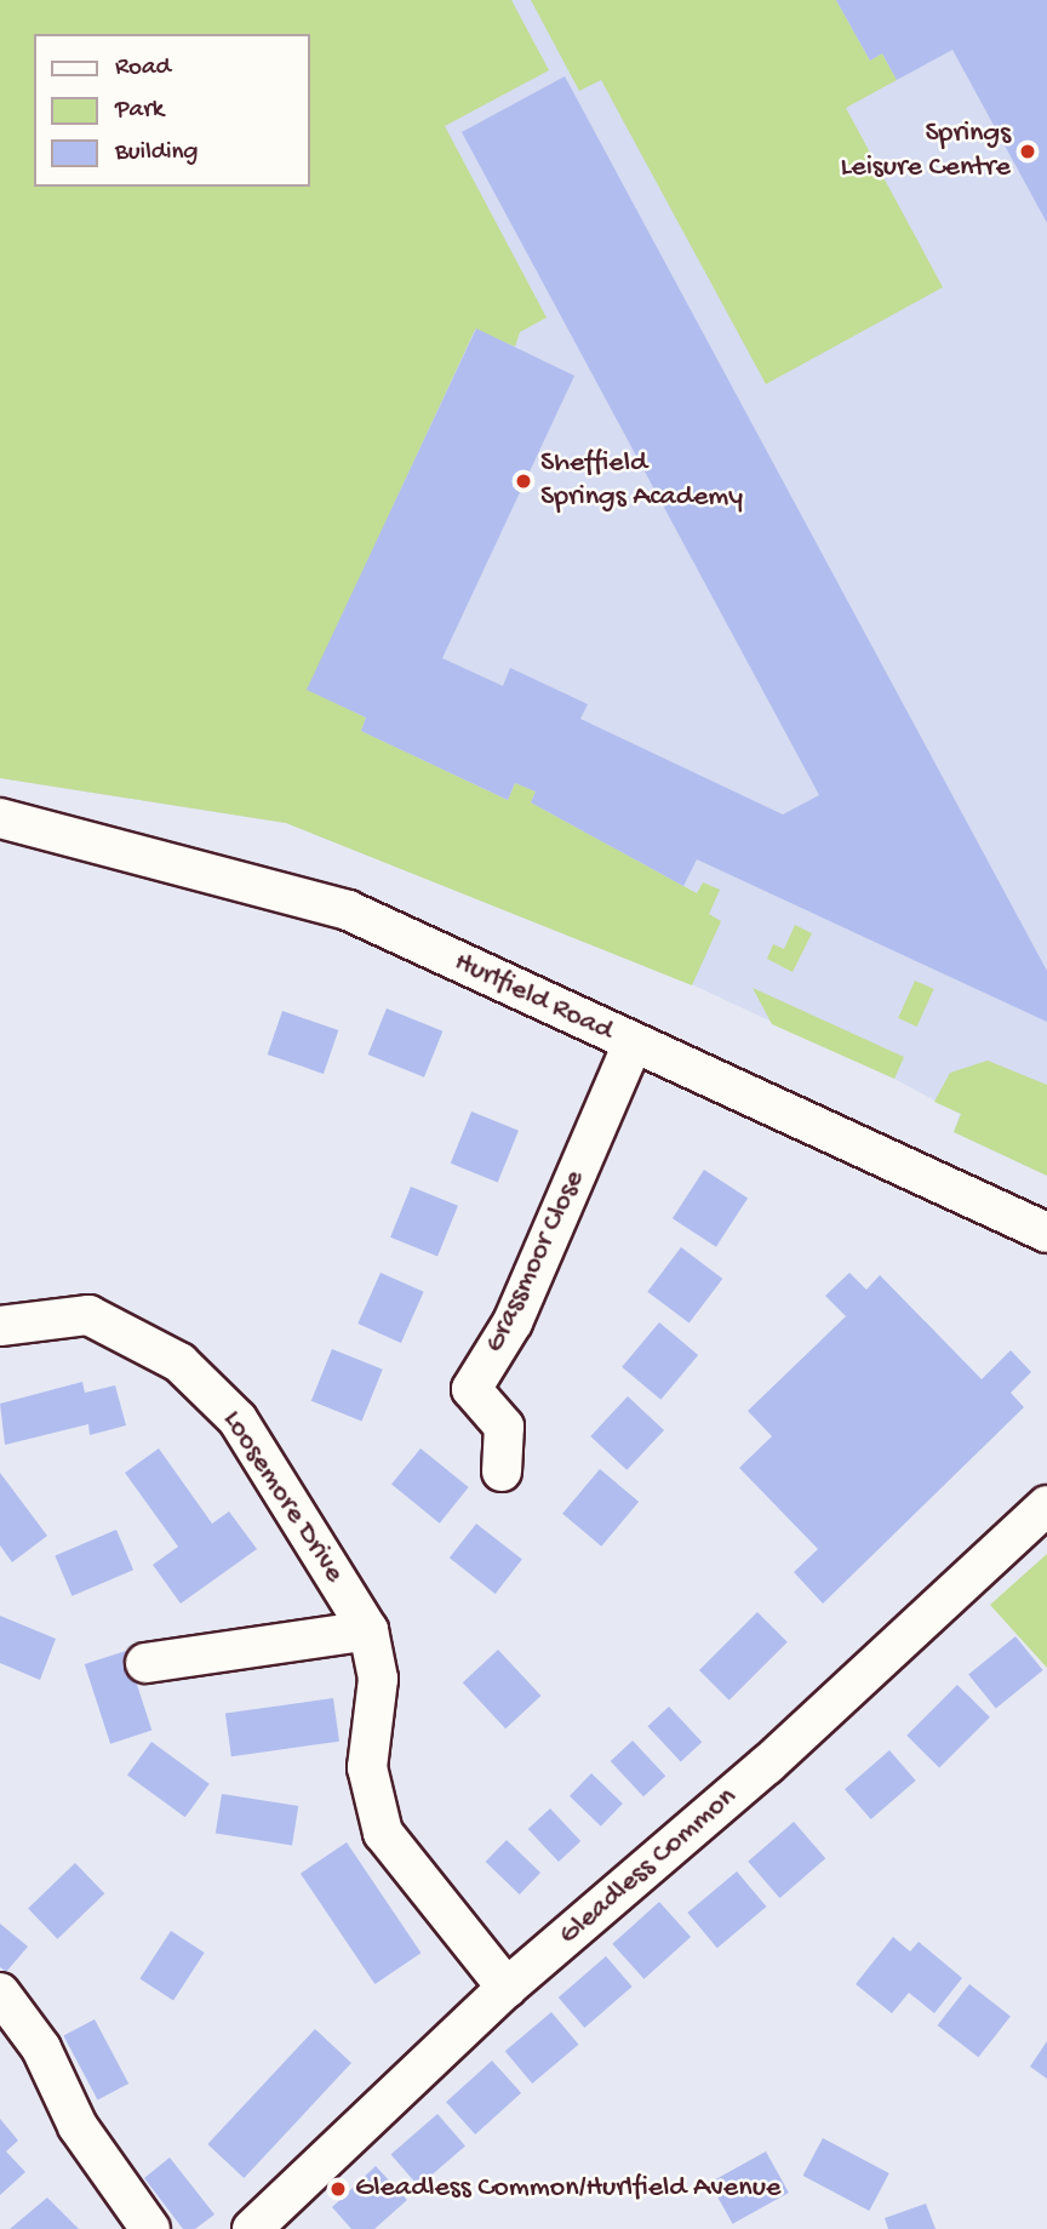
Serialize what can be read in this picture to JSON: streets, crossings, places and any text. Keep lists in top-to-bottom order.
{
  "streets": {
    "street": [
      "Hurlfield Road",
      "Grassmoor Close",
      "Loosemore Drive",
      "Gleadless Common"
    ]
  },
  "crossings": [
    ["Hurlfield Road", "Grassmoor Close"],
    ["Loosemore Drive", "Gleadless Common"]
  ],
  "places": ["Springs Leisure Centre", "Sheffield Springs Academy", "Gleadless Common/Hurlfield Avenue"],
  "legend": ["Road", "Park", "Building"]
}
